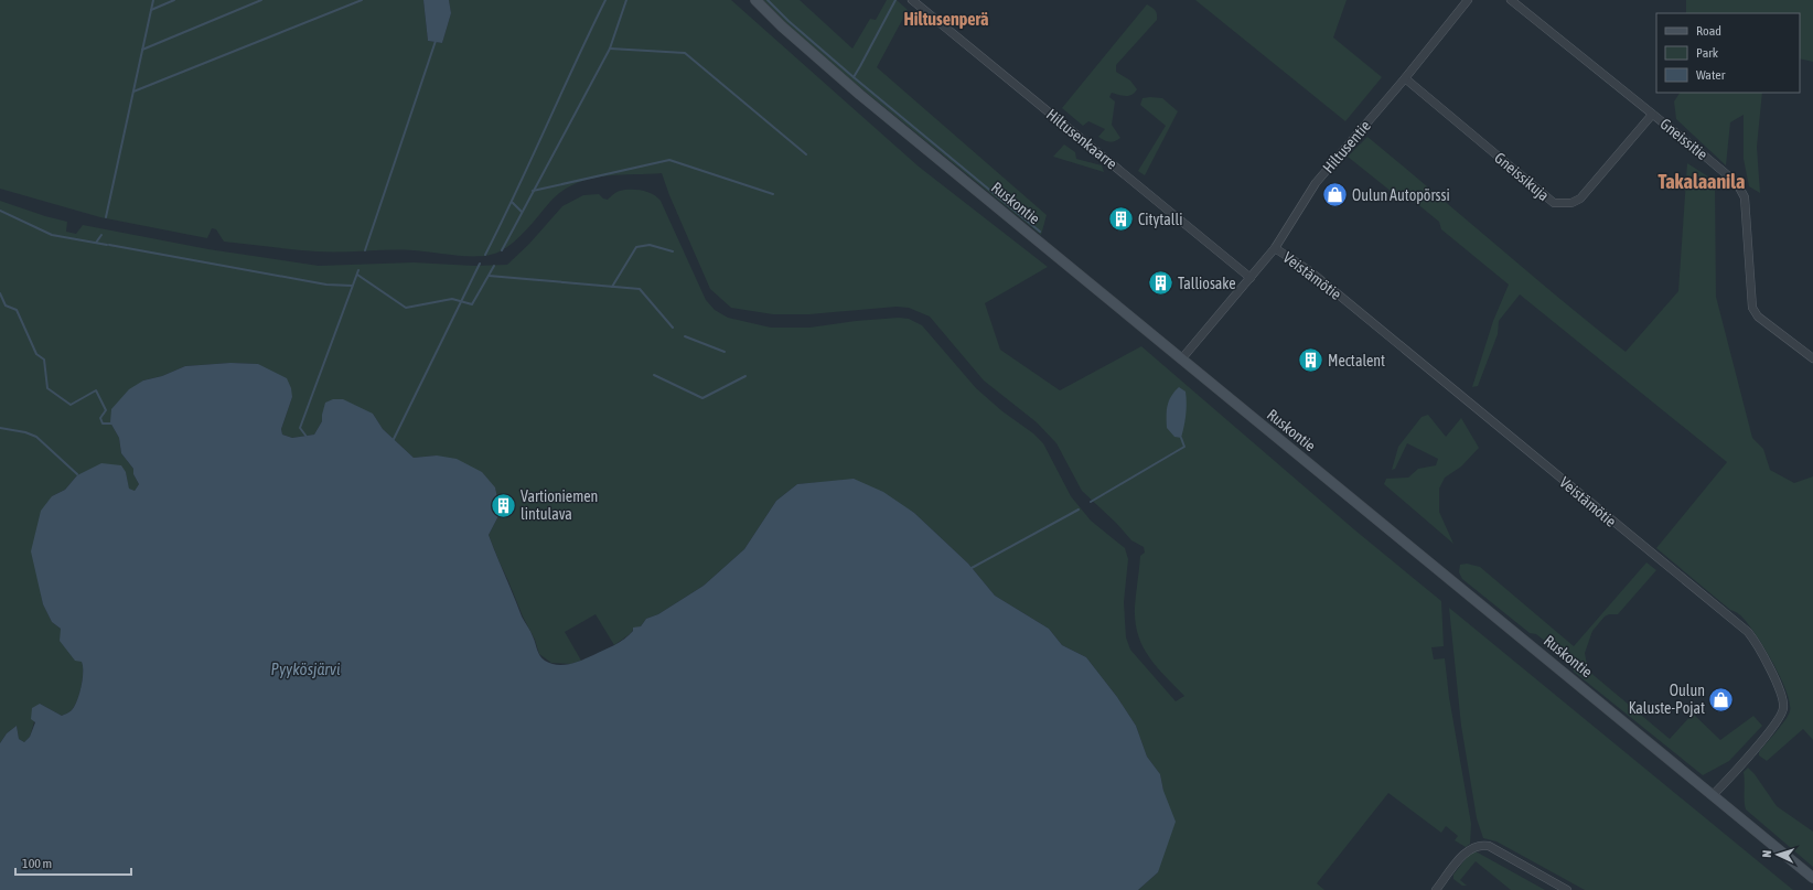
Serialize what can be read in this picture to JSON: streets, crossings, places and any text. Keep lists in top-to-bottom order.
{
  "streets": {
    "main road": ["Ruskontie"],
    "street": [
      "Hiltusenkaarre",
      "Gneissitie",
      "Hiltusentie",
      "Gneissikuja",
      "Veistämötie"
    ]
  },
  "crossings": [
    ["Hiltusenkaarre", "Hiltusentie"],
    ["Gneissitie", "Gneissikuja"],
    ["Hiltusentie", "Gneissikuja"],
    ["Hiltusentie", "Ruskontie"],
    ["Hiltusentie", "Veistämötie"],
    ["Ruskontie", "Veistämötie"]
  ],
  "districts": ["Hiltusenperä", "Takalaanila"],
  "water": ["Pyykösjärvi"],
  "places": {
    "shop": ["Oulun Autopörssi", "Oulun Kaluste-Pojat"],
    "building": [
      "Citytalli",
      "Talliosake",
      "Mectalent",
      "Vartioniemen lintulava"
    ]
  },
  "legend": ["Road", "Park", "Water"],
  "scale_bar": "100 m",
  "north": "left"
}
